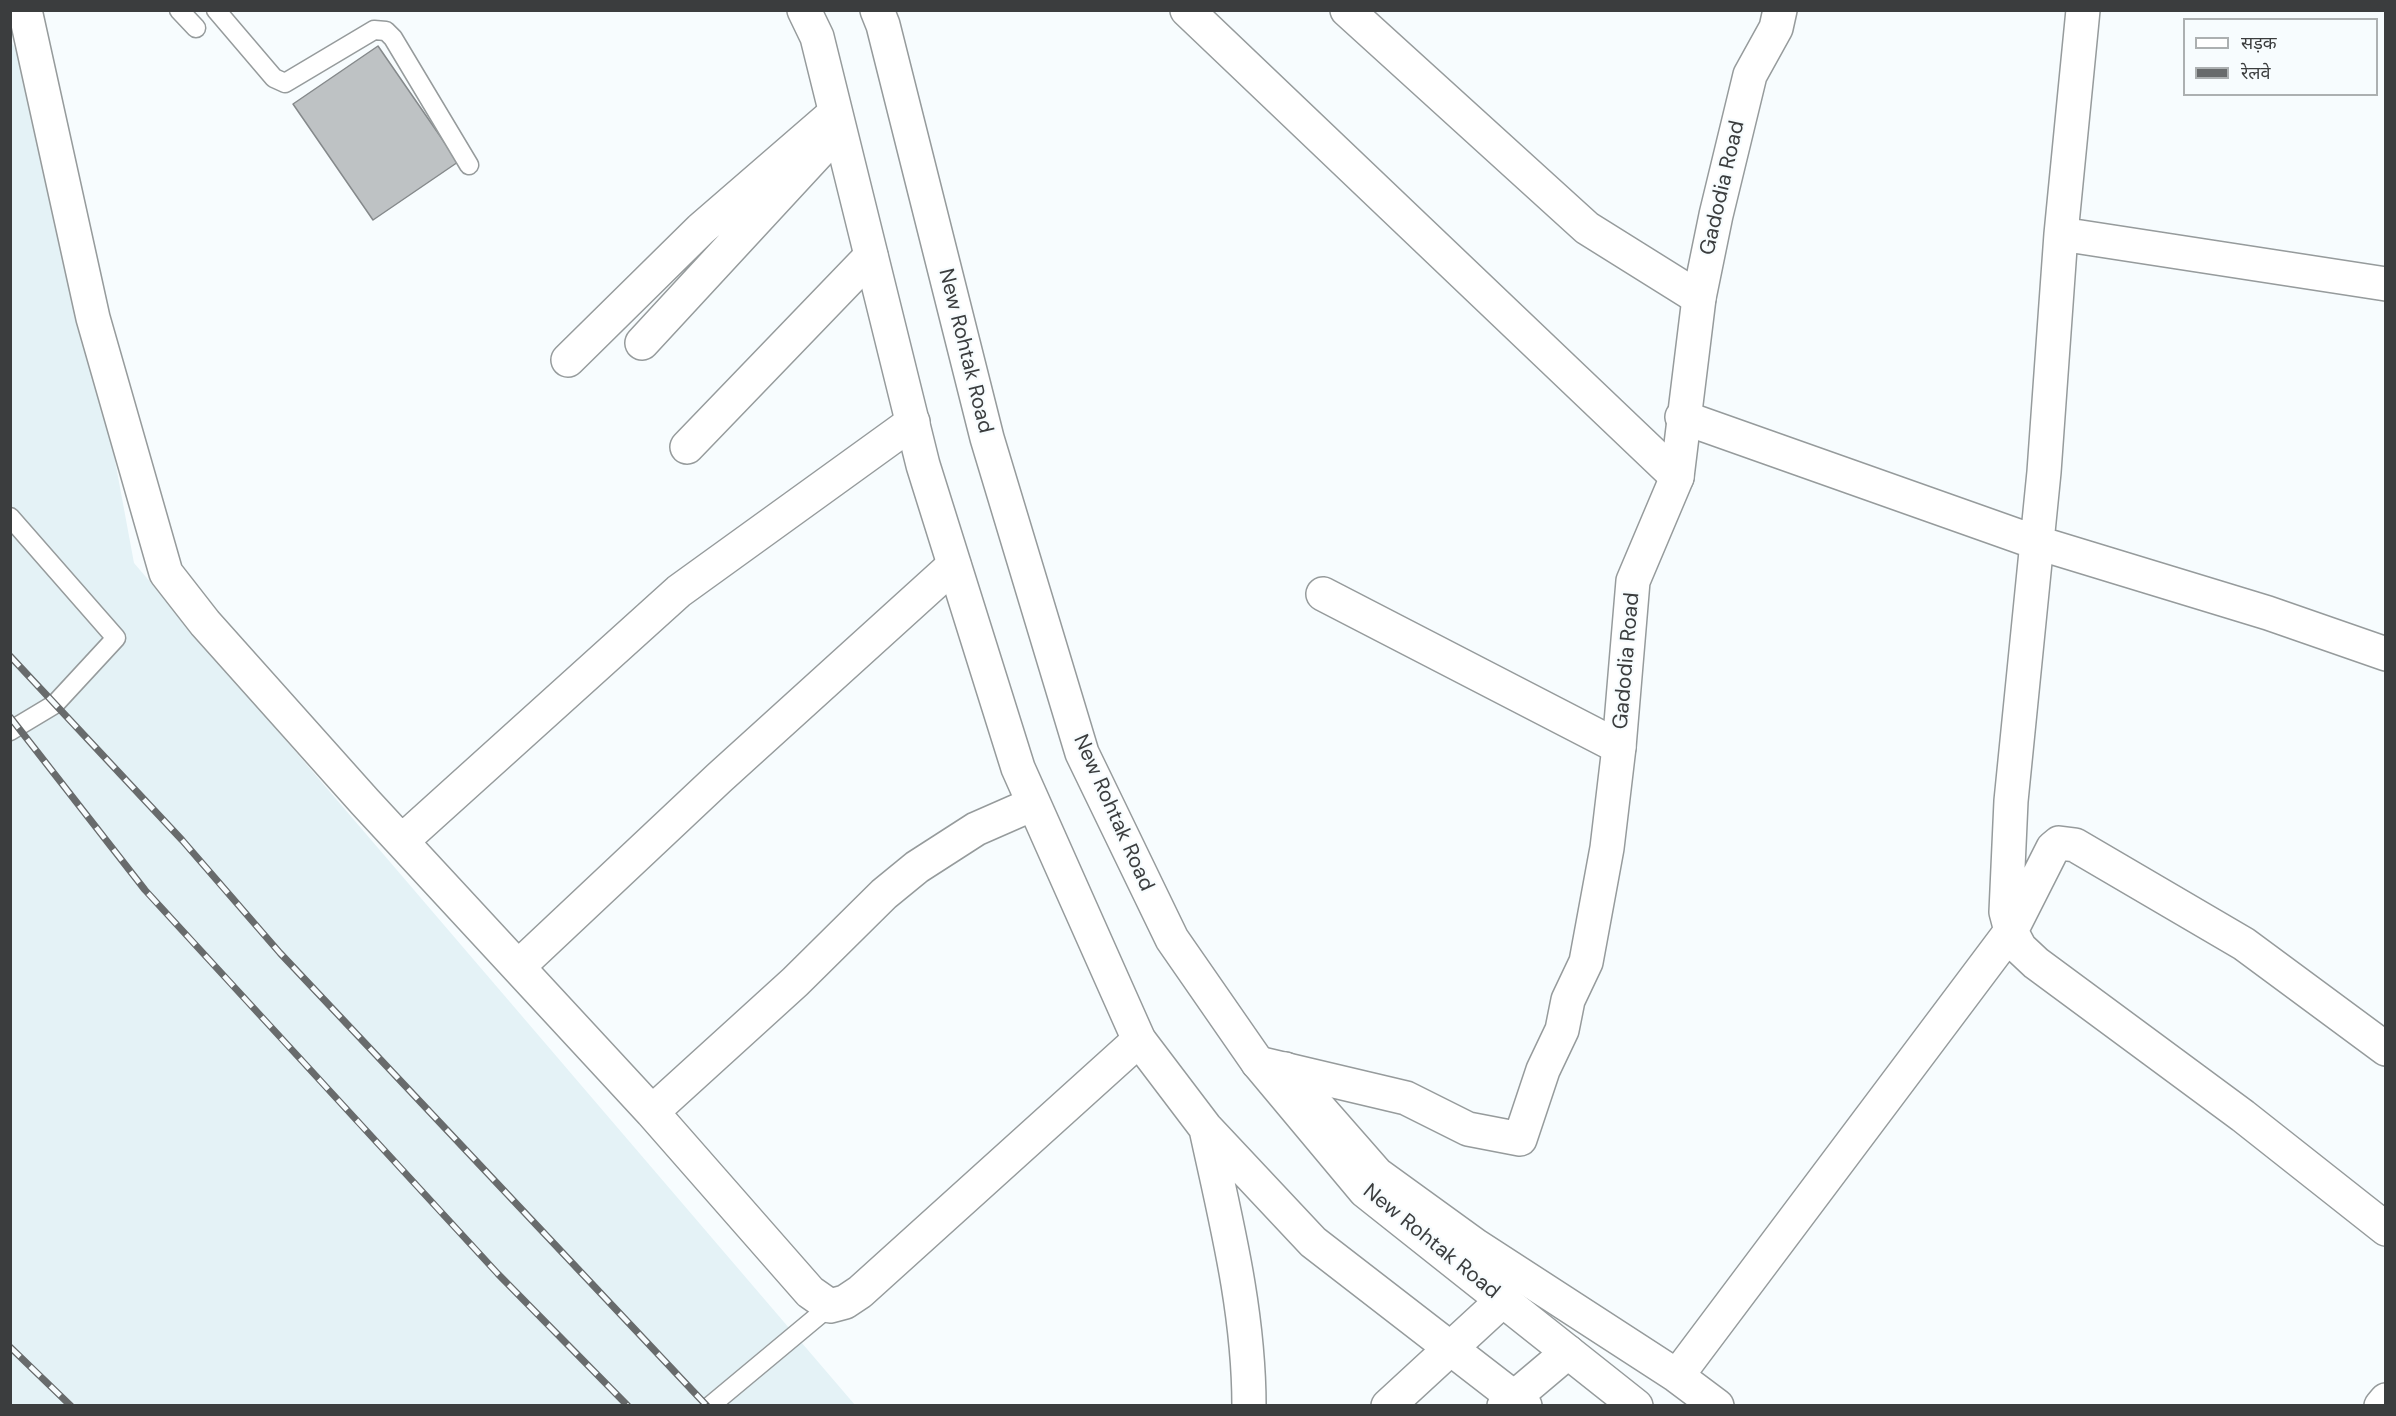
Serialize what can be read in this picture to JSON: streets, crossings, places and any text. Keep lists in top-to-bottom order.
{
  "streets": {
    "street": ["Gadodia Road", "New Rohtak Road"]
  },
  "crossings": [
    ["Gadodia Road", "New Rohtak Road"]
  ],
  "legend": ["सड़क", "रेलवे"]
}
